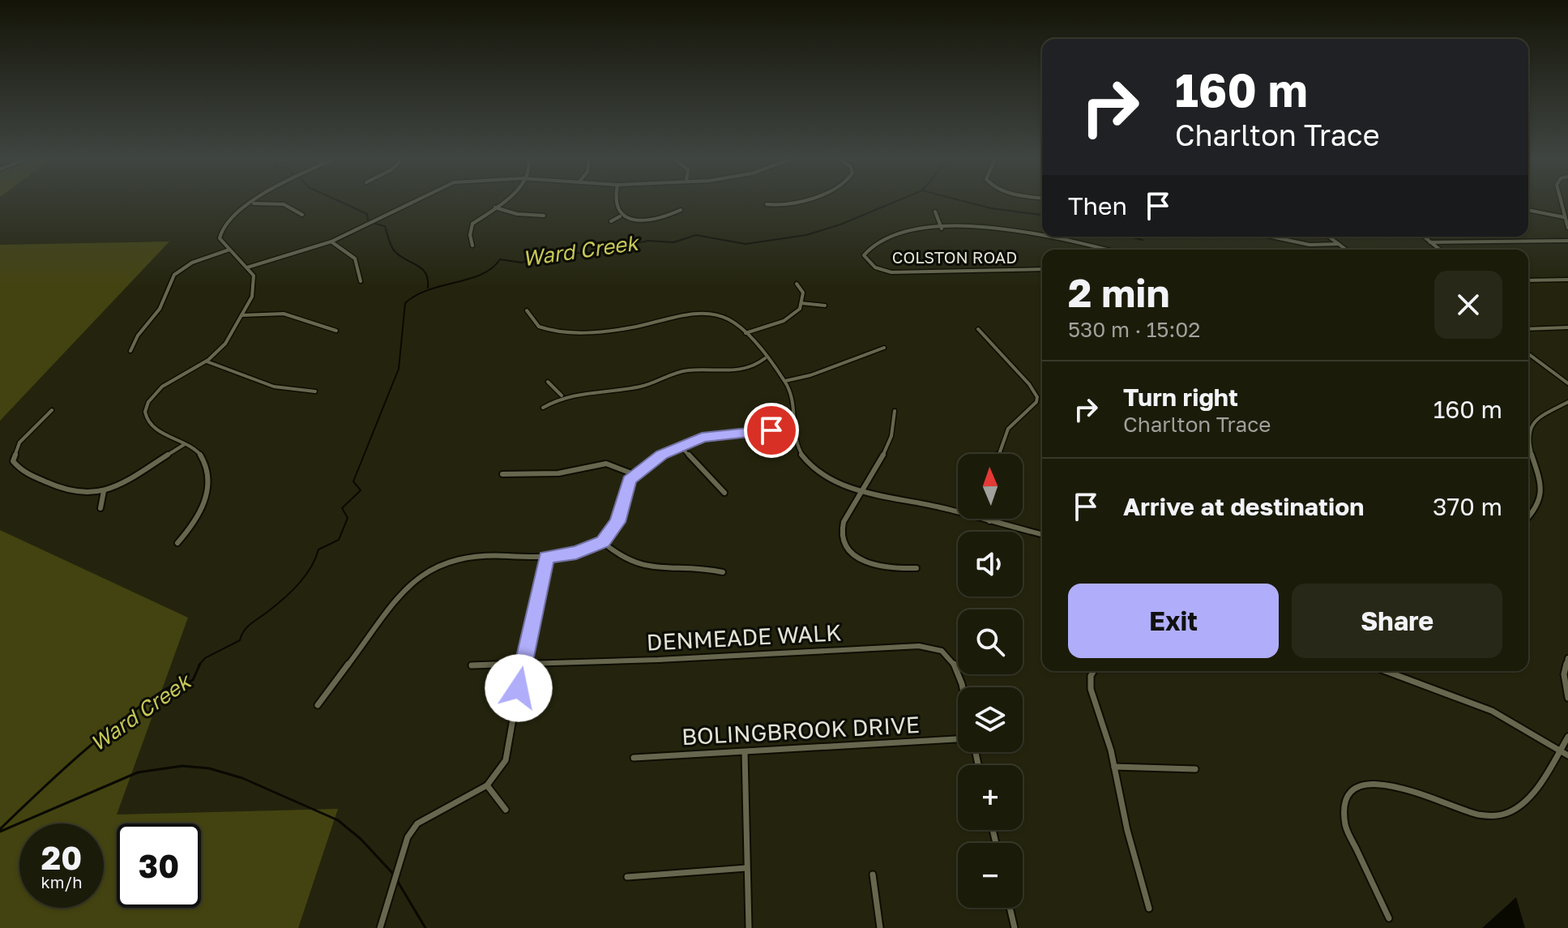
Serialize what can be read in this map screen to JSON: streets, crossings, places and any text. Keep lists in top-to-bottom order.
{
  "streets": {
    "street": ["COLSTON ROAD", "DENMEADE WALK", "BOLINGBROOK DRIVE"]
  },
  "water": ["Ward Creek"],
  "north": "top",
  "page": {
    "turn": ["160 m", "Charlton Trace"],
    "then": "Then",
    "heading": ["2 min", "530 m · 15:02"],
    "list": [
      {
        "name": "Turn right",
        "note": "Charlton Trace",
        "value": "160 m"
      },
      {
        "name": "Arrive at destination",
        "value": "370 m"
      }
    ],
    "map_buttons": ["+", "−"],
    "buttons": ["Exit", "Share"],
    "speed": "20 km/h",
    "limit": "30"
  }
}
